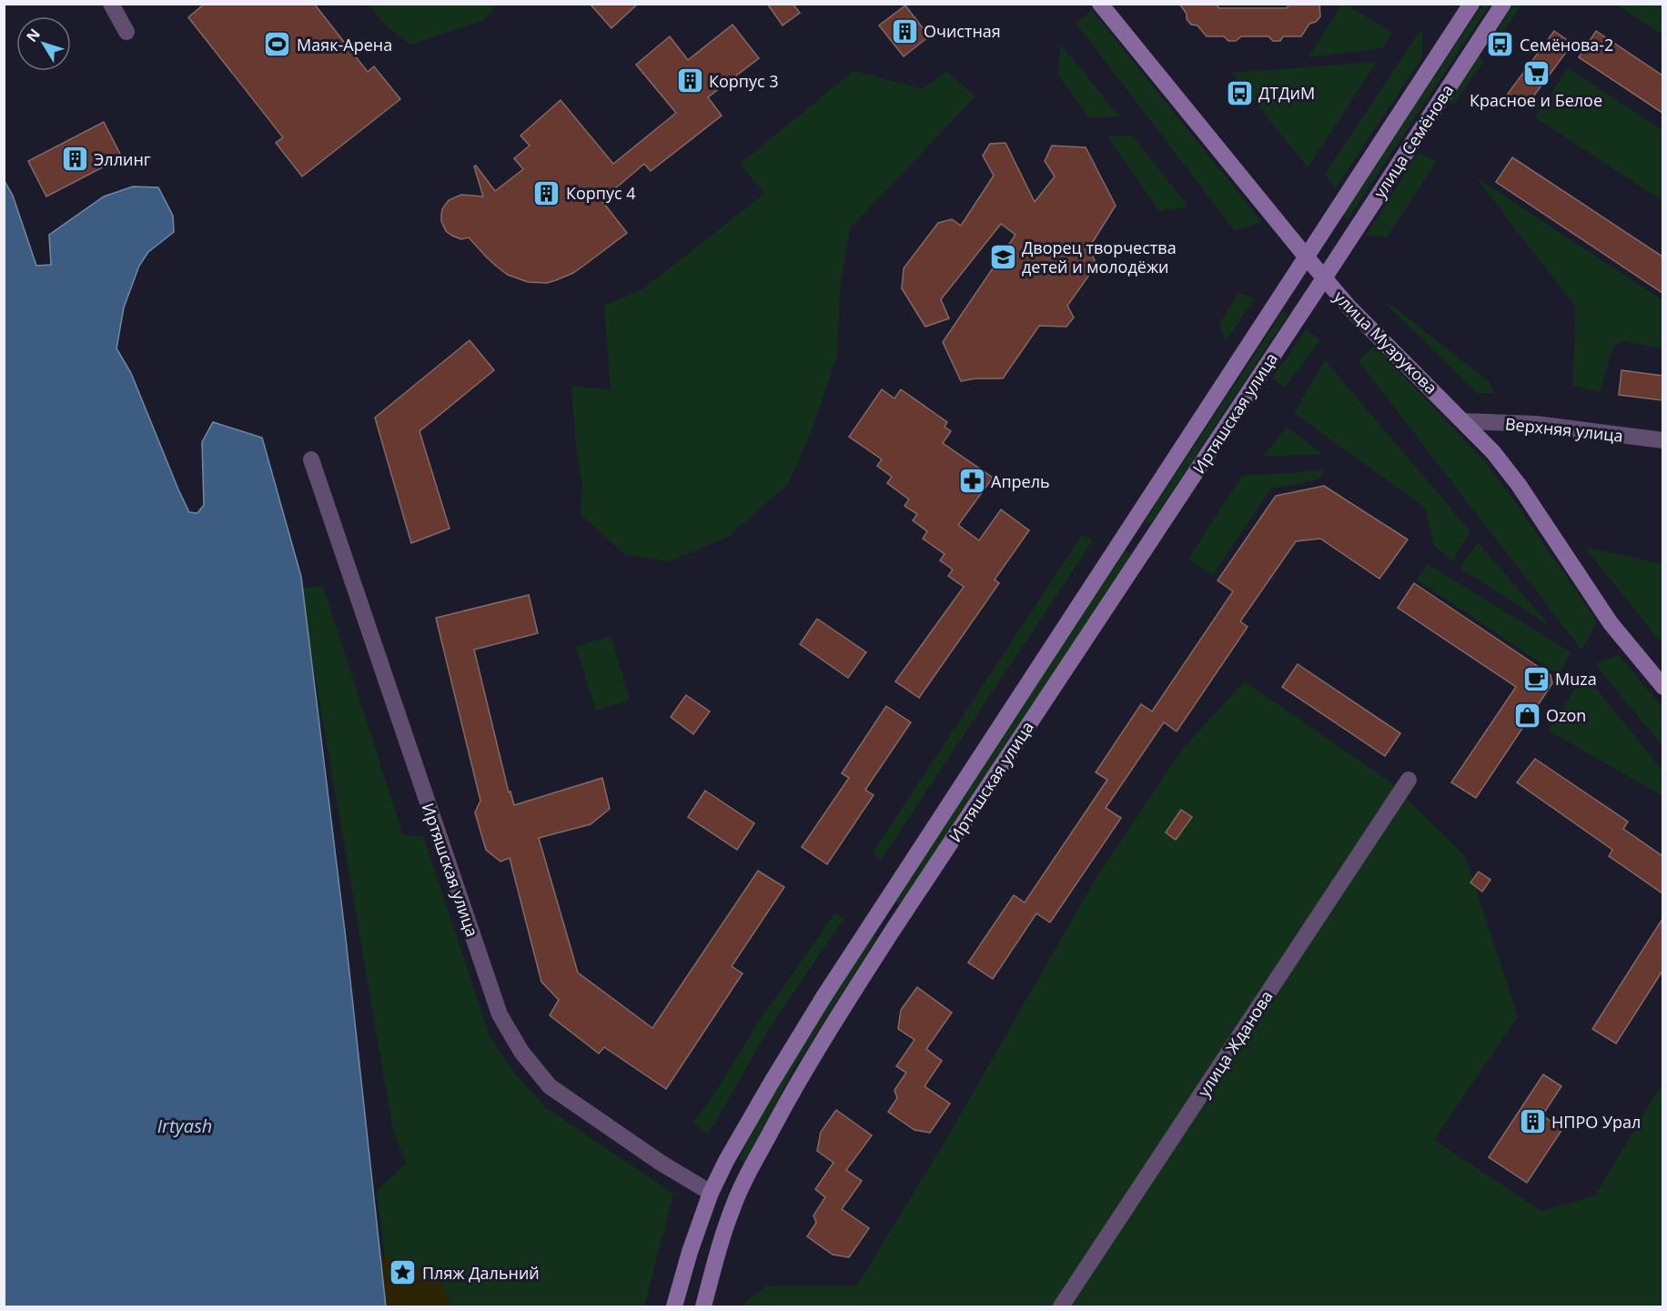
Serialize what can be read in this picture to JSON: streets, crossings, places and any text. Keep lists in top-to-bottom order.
{
  "streets": {
    "street": [
      "улица Семёнова",
      "улица Музрукова",
      "Иртяшская улица",
      "Верхняя улица",
      "улица Жданова"
    ]
  },
  "crossings": [
    ["улица Семёнова", "улица Музрукова"],
    ["улица Семёнова", "Иртяшская улица"],
    ["улица Музрукова", "Иртяшская улица"],
    ["улица Музрукова", "Верхняя улица"]
  ],
  "water": ["Irtyash"],
  "places": {
    "building": [
      "Очистная",
      "Корпус 3",
      "Эллинг",
      "Корпус 4",
      "НПРО Урал"
    ],
    "sports": ["Маяк-Арена"],
    "bus stop": ["Семёнова-2", "ДТДиМ"],
    "supermarket": ["Красное и Белое"],
    "school or university": ["Дворец творчества детей и молодёжи"],
    "pharmacy": ["Апрель"],
    "cafe": ["Muza"],
    "shop": ["Ozon"],
    "place": ["Пляж Дальний"]
  },
  "north": "top left"
}
